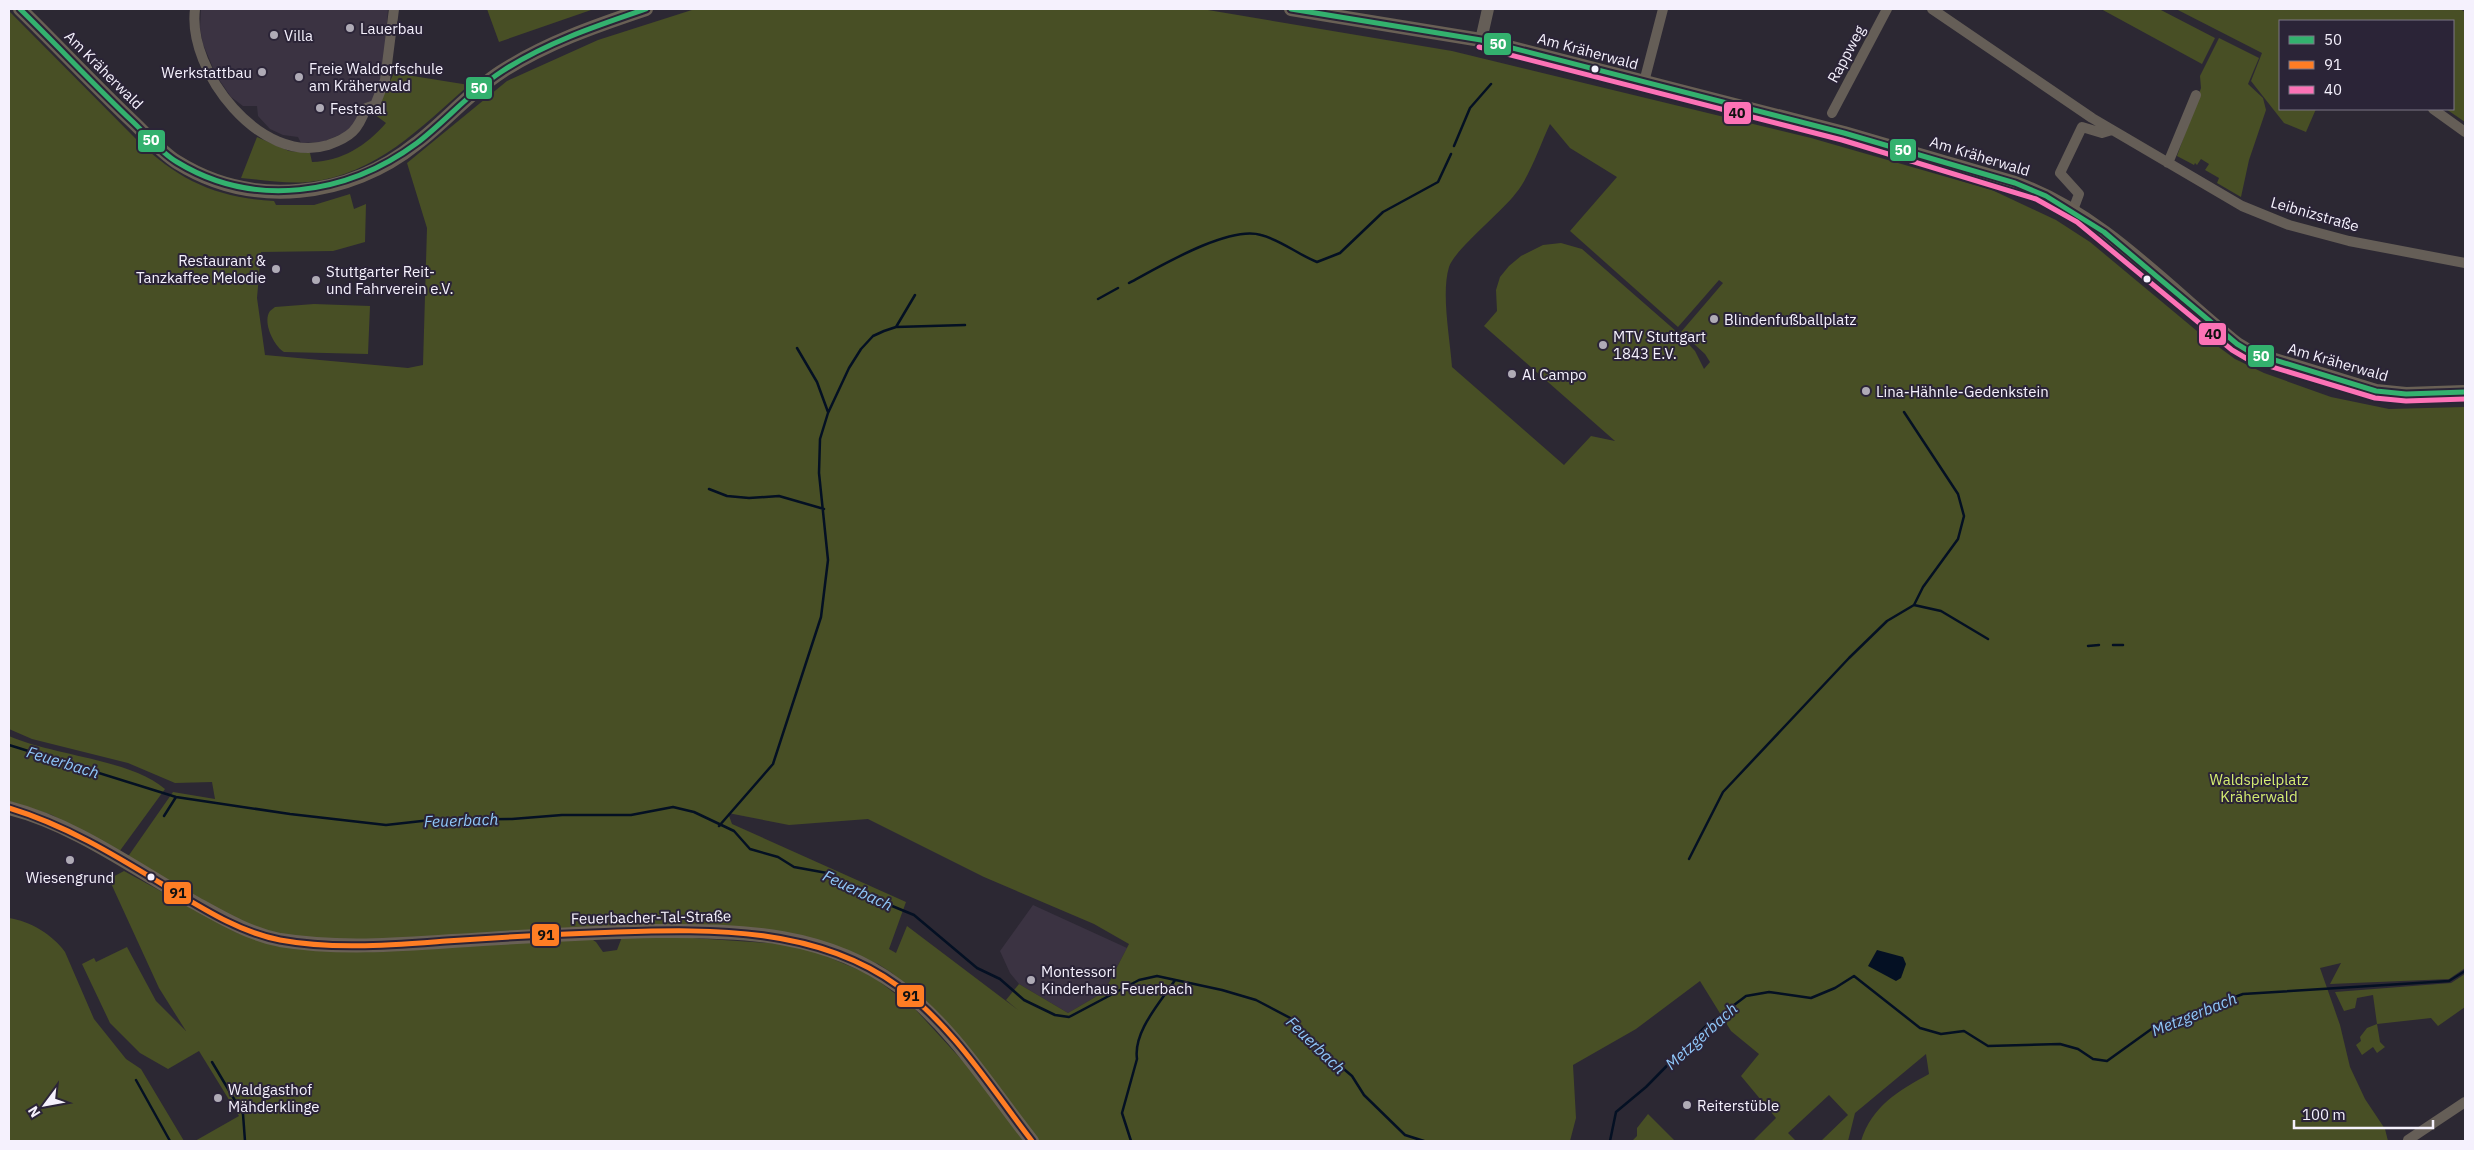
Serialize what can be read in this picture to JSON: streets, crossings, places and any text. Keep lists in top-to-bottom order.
{
  "streets": {
    "main road": ["Am Kräherwald", "Feuerbacher-Tal-Straße"],
    "street": ["Rappweg", "Leibnizstraße"]
  },
  "water": ["Feuerbach", "Metzgerbach"],
  "parks": ["Waldspielplatz Kräherwald"],
  "places": [
    "Lauerbau",
    "Villa",
    "Werkstattbau",
    "Freie Waldorfschule am Kräherwald",
    "Festsaal",
    "Restaurant & Tanzkaffee Melodie",
    "Stuttgarter Reit- und Fahrverein e.V.",
    "Blindenfußballplatz",
    "MTV Stuttgart 1843 E.V.",
    "Al Campo",
    "Lina-Hähnle-Gedenkstein",
    "Wiesengrund",
    "Montessori Kinderhaus Feuerbach",
    "Waldgasthof Mähderklinge",
    "Reiterstüble"
  ],
  "lines": ["transit line 50", "transit line 40", "transit line 91"],
  "legend": ["50", "91", "40"],
  "scale_bar": "100 m",
  "north": "bottom left"
}
